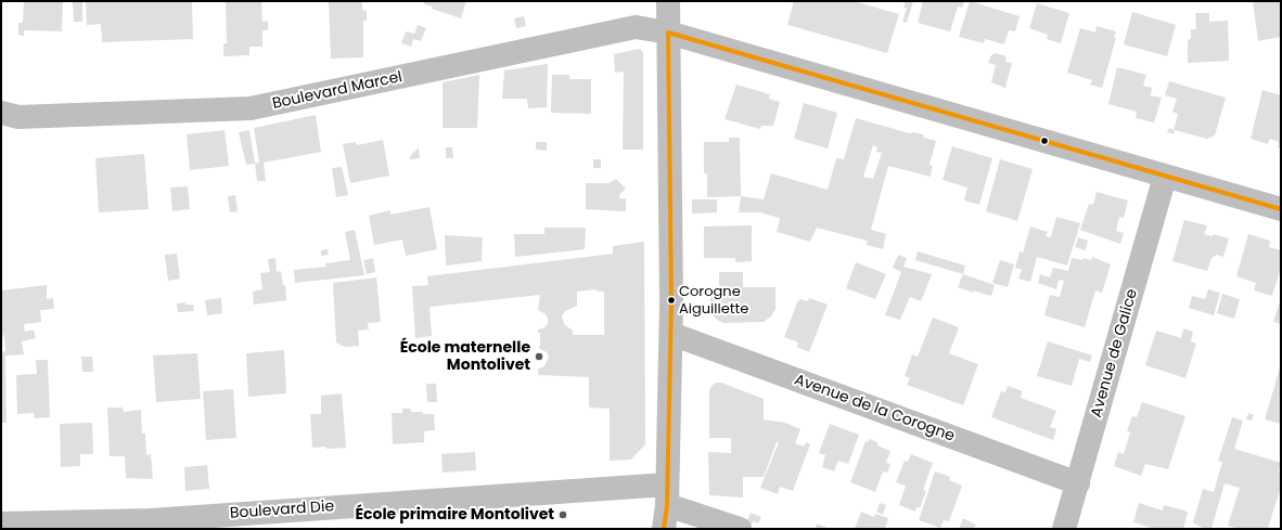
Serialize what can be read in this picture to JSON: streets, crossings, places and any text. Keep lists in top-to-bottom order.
{
  "streets": {
    "street": [
      "Boulevard Marcel",
      "Avenue de Galice",
      "Avenue de la Corogne",
      "Boulevard Die"
    ]
  },
  "crossings": [
    ["Boulevard Marcel", "Avenue de Galice"],
    ["Avenue de Galice", "Avenue de la Corogne"]
  ],
  "places": ["Corogne Aiguillette", "École maternelle Montolivet", "École primaire Montolivet"]
}
